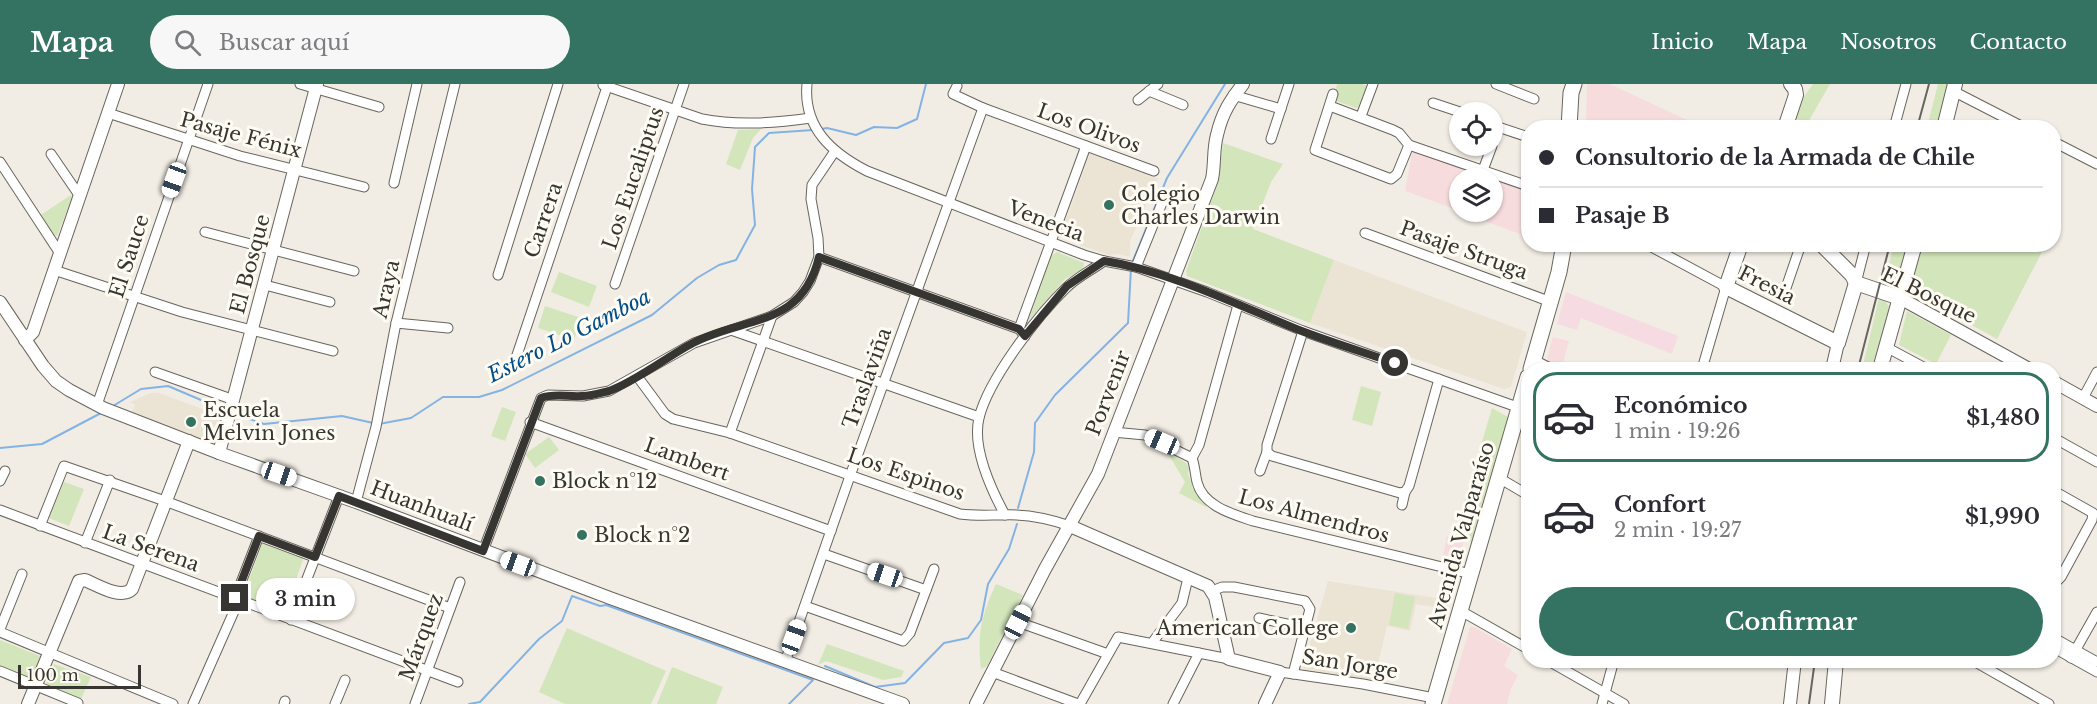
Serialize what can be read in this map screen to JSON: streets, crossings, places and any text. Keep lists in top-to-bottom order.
{
  "streets": {
    "main road": ["El Bosque", "Fresia", "Avenida Valparaíso"],
    "street": [
      "Los Olivos",
      "Pasaje Fénix",
      "Los Eucaliptus",
      "Carrera",
      "Venecia",
      "Pasaje Struga",
      "El Sauce",
      "Araya",
      "Traslaviña",
      "Porvenir",
      "Lambert",
      "Los Espinos",
      "Huanhualí",
      "Los Almendros",
      "La Serena",
      "Márquez",
      "San Jorge"
    ]
  },
  "crossings": [
    ["Los Olivos", "Traslaviña"],
    ["Pasaje Fénix", "El Sauce"],
    ["Pasaje Fénix", "El Bosque"],
    ["Venecia", "Traslaviña"],
    ["Venecia", "Porvenir"],
    ["Venecia", "Avenida Valparaíso"],
    ["El Sauce", "Huanhualí"],
    ["El Bosque", "Huanhualí"],
    ["Araya", "Huanhualí"],
    ["Traslaviña", "Lambert"],
    ["Traslaviña", "Los Espinos"],
    ["Traslaviña", "Huanhualí"],
    ["Porvenir", "Los Espinos"],
    ["Los Almendros", "Avenida Valparaíso"],
    ["Avenida Valparaíso", "San Jorge"],
    ["La Serena", "Márquez"]
  ],
  "water": ["Estero Lo Gamboa"],
  "places": [
    "Colegio Charles Darwin",
    "Escuela Melvin Jones",
    "Block n°12",
    "Block n°2",
    "American College"
  ],
  "scale_bar": "100 m",
  "page": {
    "header": "Mapa",
    "search": "Buscar aquí",
    "nav": [
      "Inicio",
      "Mapa",
      "Nosotros",
      "Contacto"
    ],
    "banner": ["Consultorio de la Armada de Chile", "Pasaje B"],
    "list": [
      {
        "name": "Económico",
        "note": "1 min · 19:26",
        "value": "$1,480"
      },
      {
        "name": "Confort",
        "note": "2 min · 19:27",
        "value": "$1,990"
      }
    ],
    "buttons": "Confirmar",
    "bubble": "3 min",
    "scale": "100 m"
  }
}
